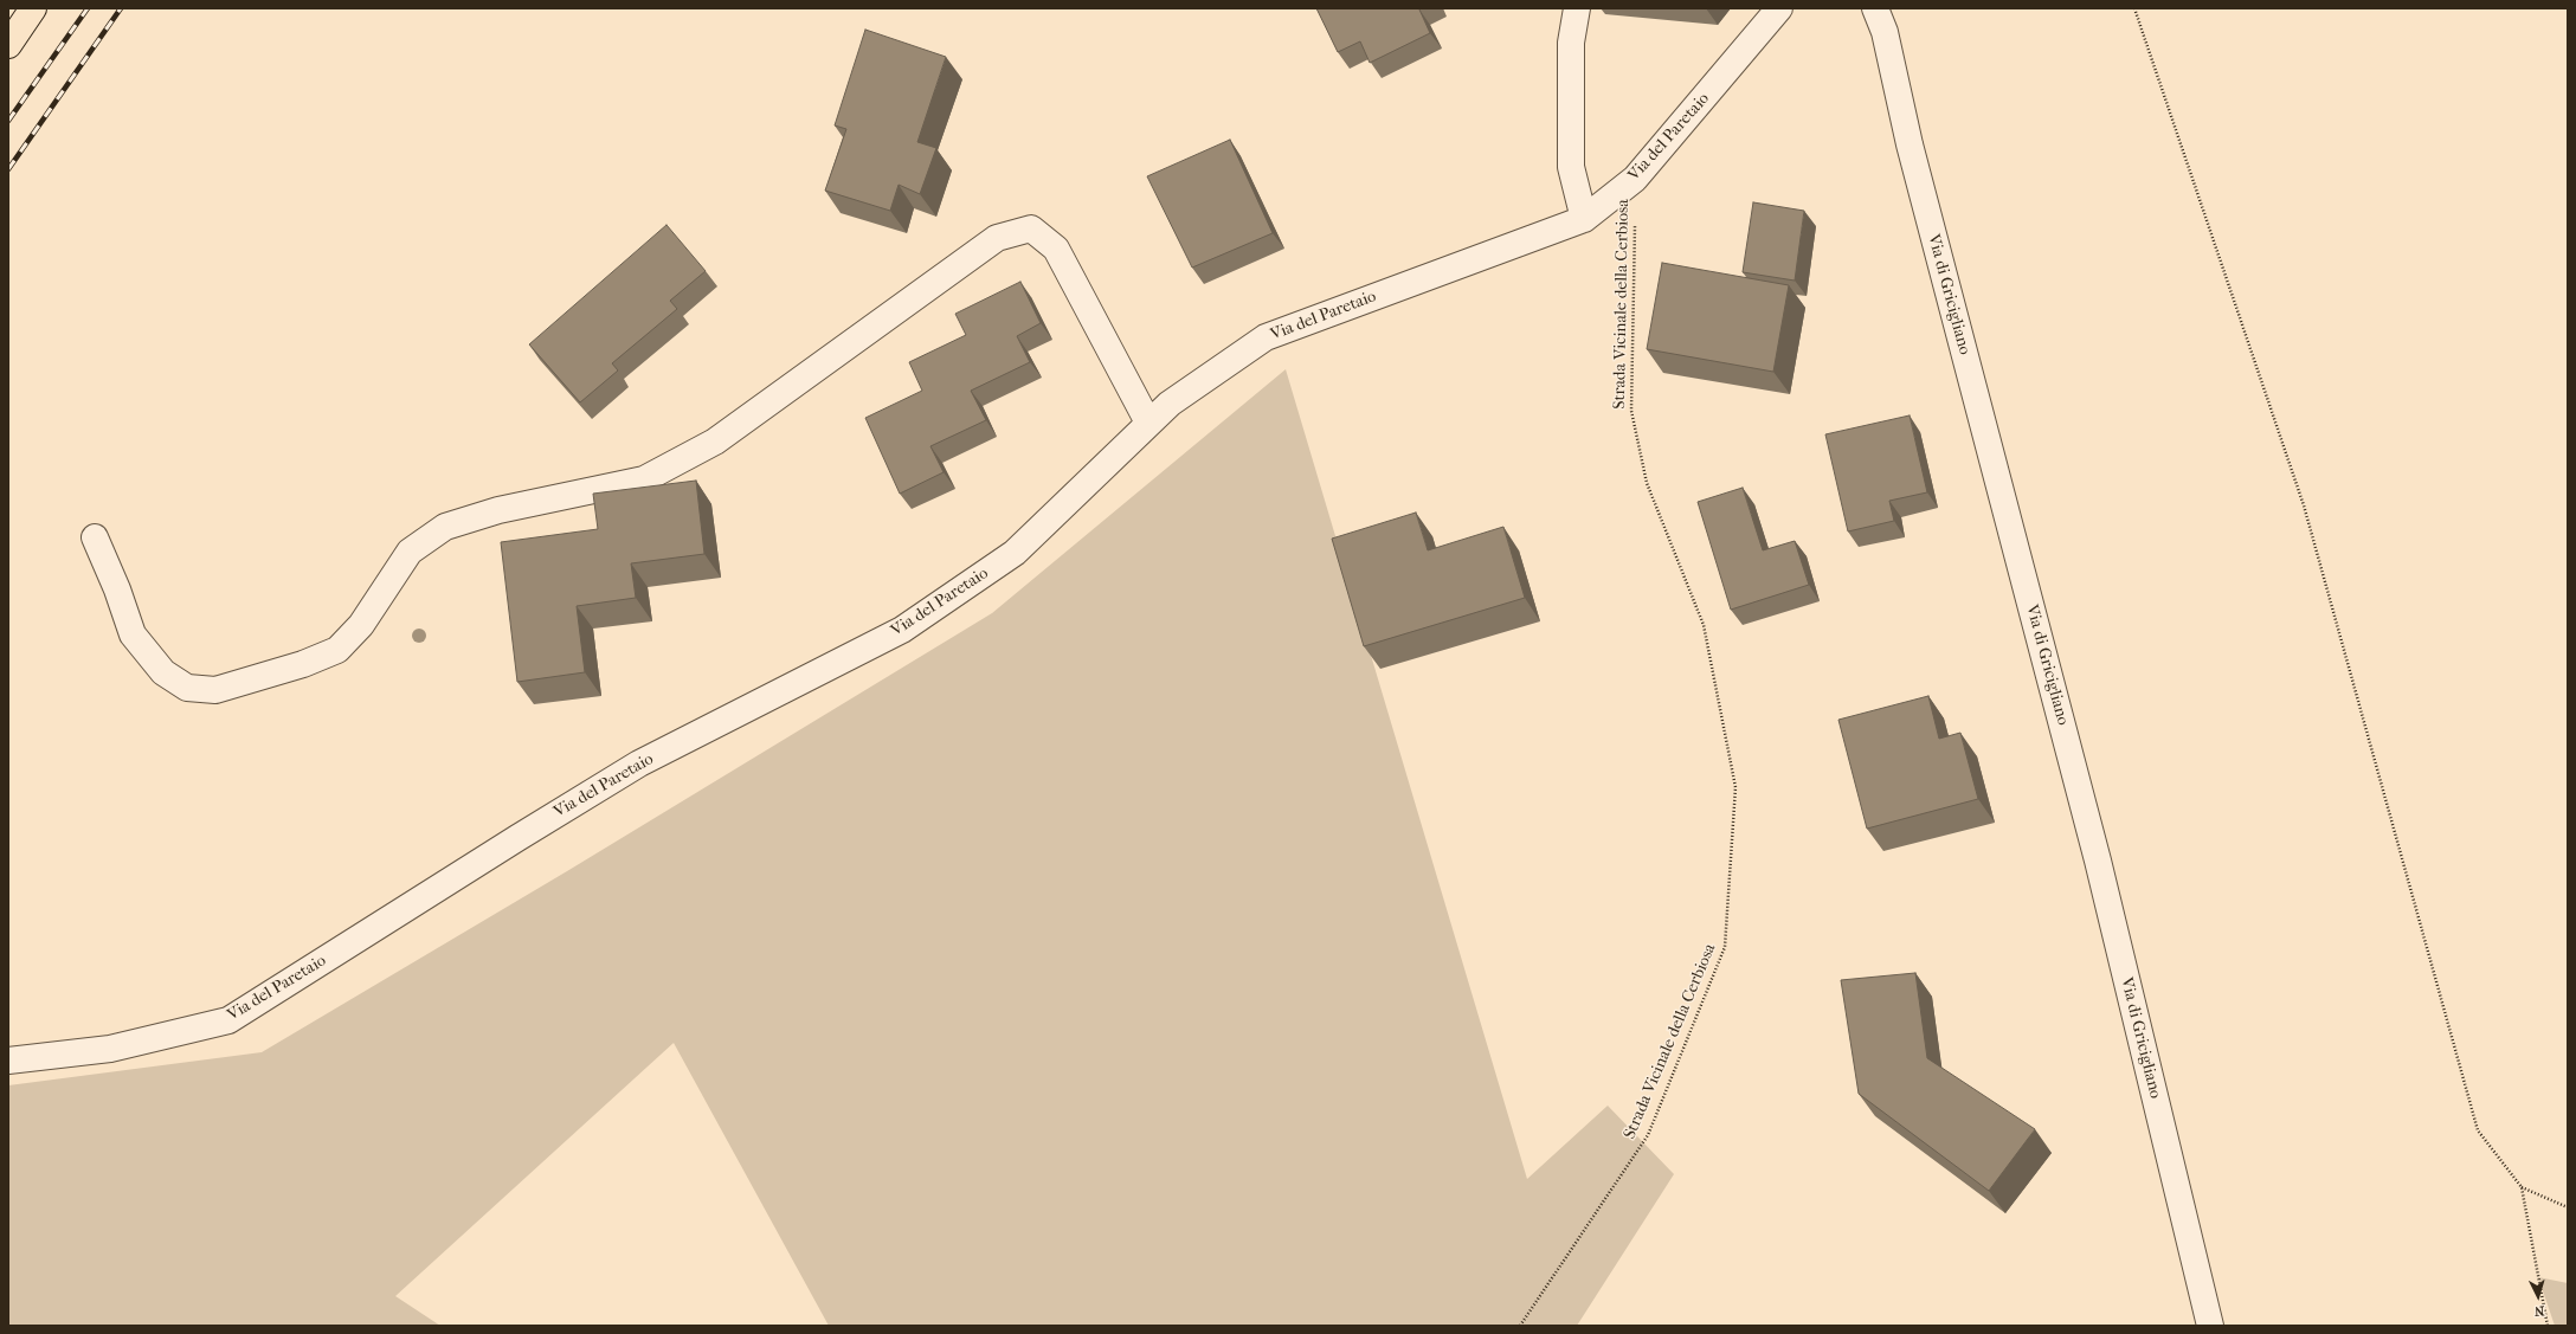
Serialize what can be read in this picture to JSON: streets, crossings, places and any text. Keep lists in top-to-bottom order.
{
  "streets": {
    "street": ["Via del Paretaio", "Via di Gricigliano"],
    "path": ["Strada Vicinale della Cerbiosa"]
  },
  "crossings": [
    ["Via del Paretaio", "Strada Vicinale della Cerbiosa"]
  ],
  "north": "bottom"
}
